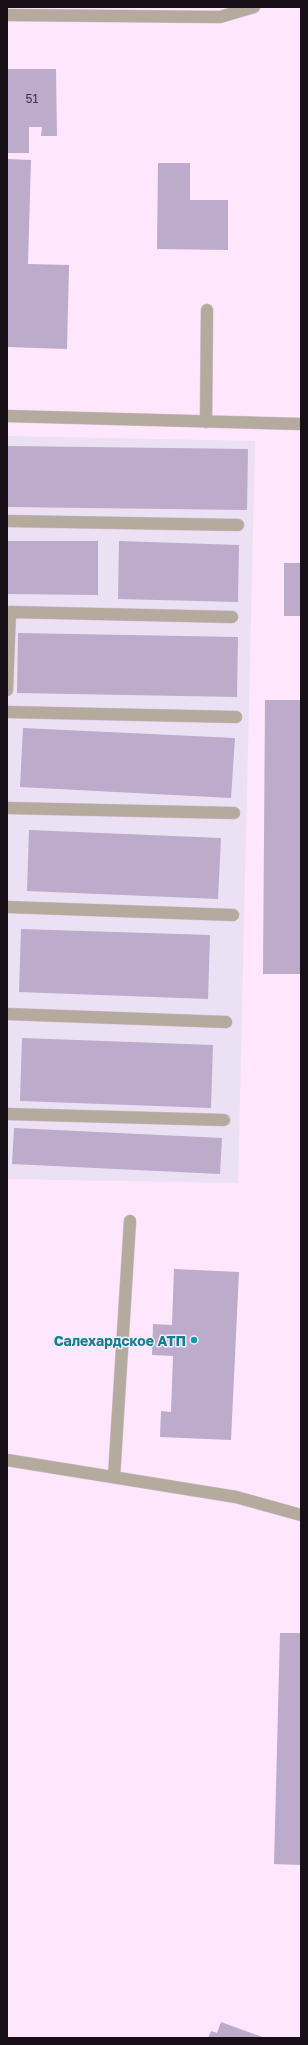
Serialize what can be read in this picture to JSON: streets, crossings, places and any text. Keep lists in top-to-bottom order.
{
  "places": ["Салехардское АТП"],
  "house_numbers": ["51"]
}
